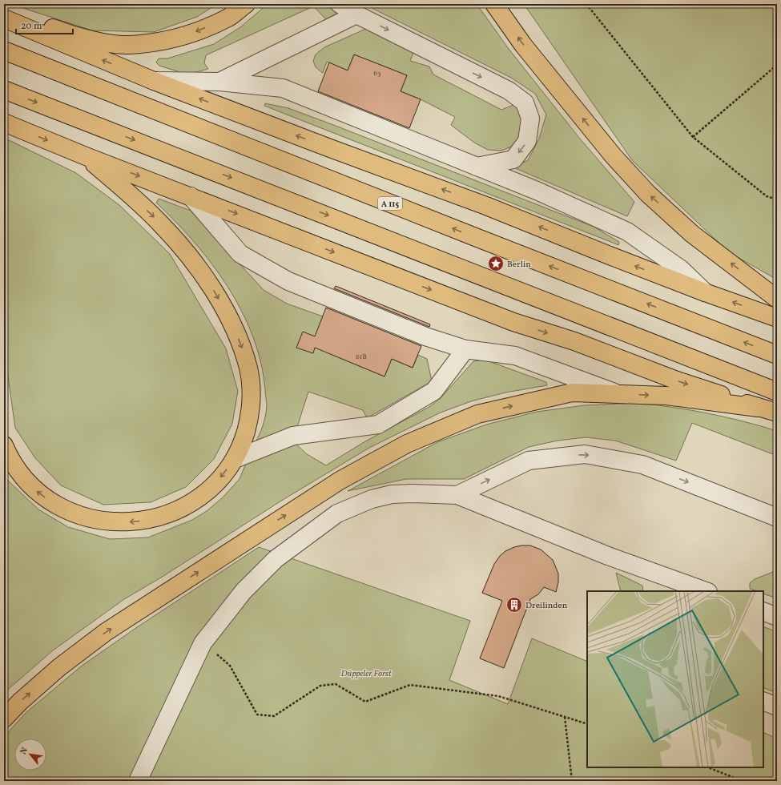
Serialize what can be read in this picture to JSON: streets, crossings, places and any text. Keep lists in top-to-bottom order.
{
  "streets": {
    "highway": ["A 115"]
  },
  "parks": ["Düppeler Forst"],
  "places": {
    "place": ["Berlin"],
    "building": ["Dreilinden"]
  },
  "house_numbers": ["63", "61B"],
  "scale_bar": "20 m",
  "north": "top left"
}
